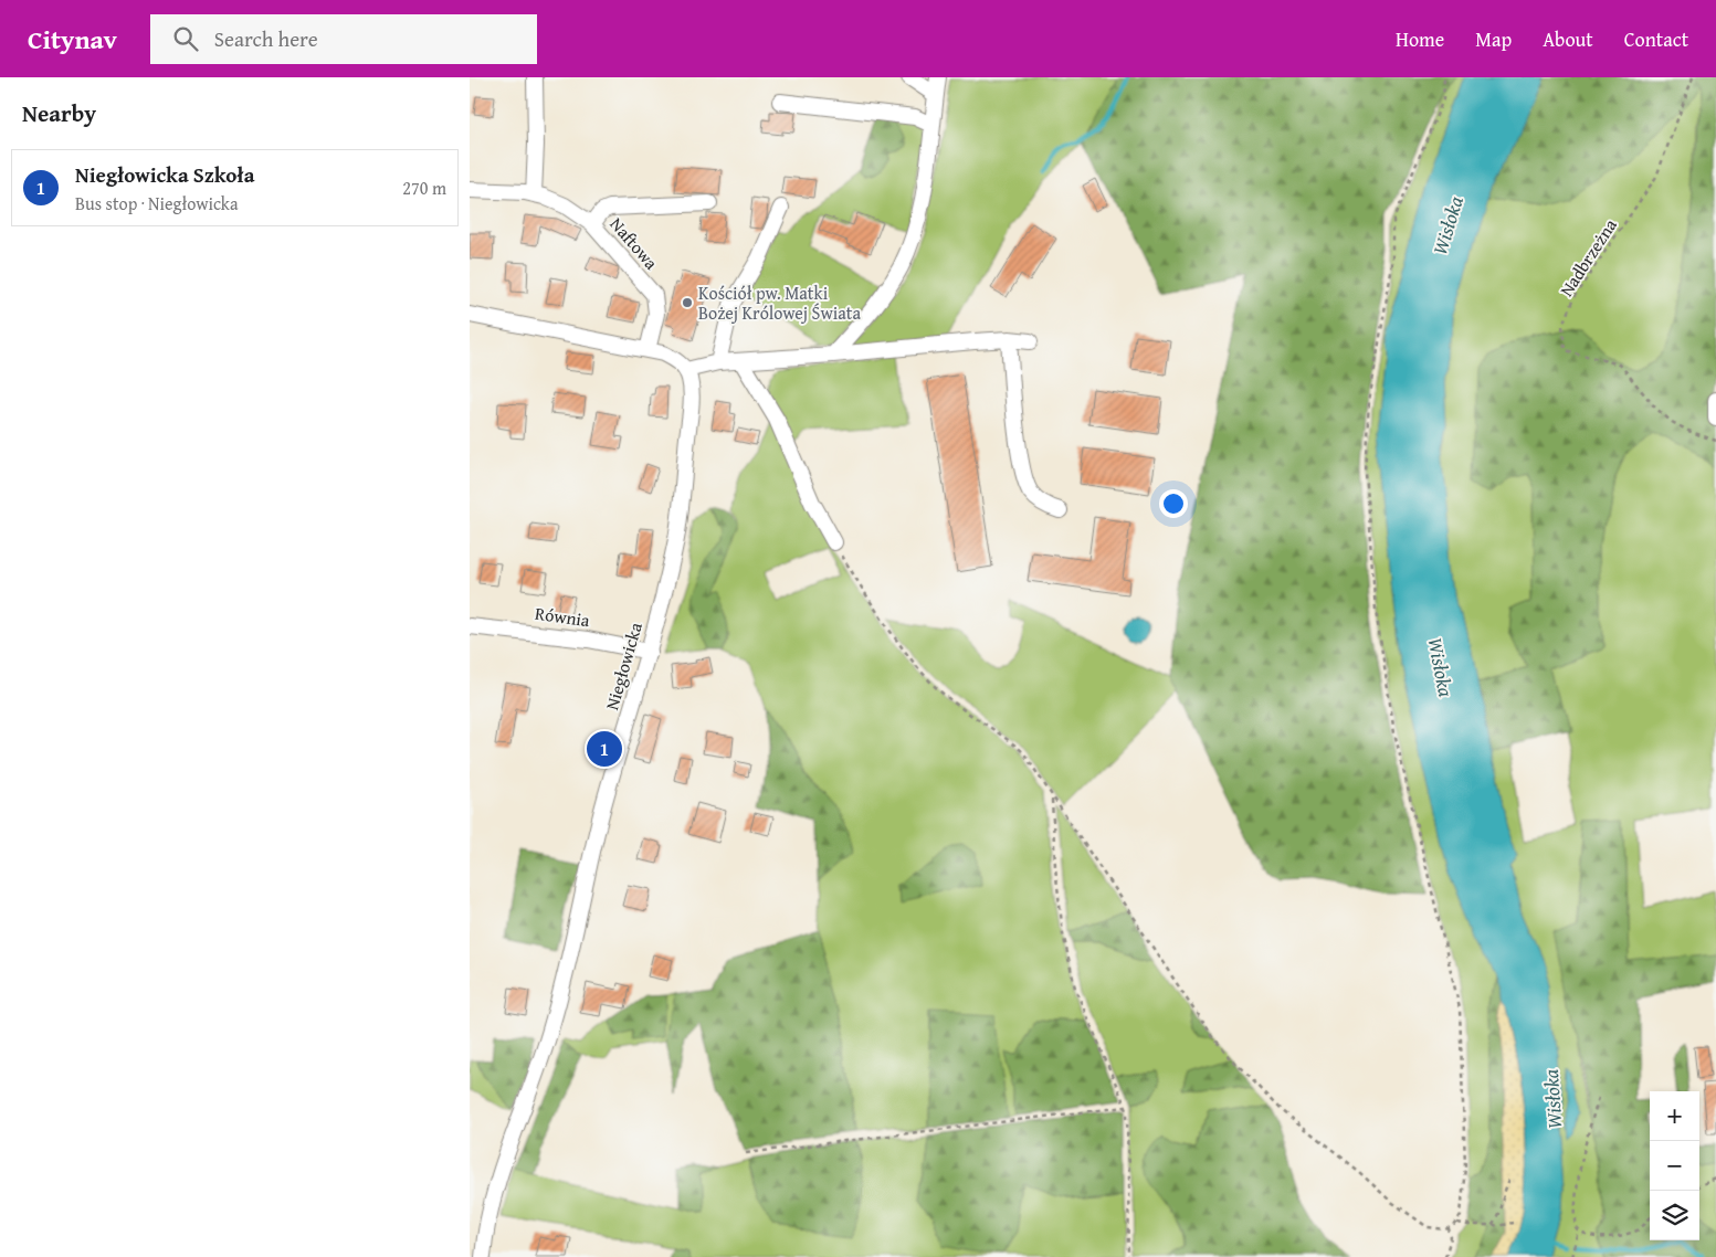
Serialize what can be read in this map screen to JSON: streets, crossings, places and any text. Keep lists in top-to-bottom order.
{
  "streets": {
    "street": ["Naftowa", "Równia", "Niegłowicka"],
    "path": ["Nadbrzeżna"]
  },
  "crossings": [
    ["Równia", "Niegłowicka"]
  ],
  "water": ["Wisłoka"],
  "places": ["Kościół pw. Matki Bożej Królowej Świata"],
  "page": {
    "header": "Citynav",
    "search": "Search here",
    "nav": [
      "Home",
      "Map",
      "About",
      "Contact"
    ],
    "heading": "Nearby",
    "list": [
      {
        "mark": "1",
        "name": "Niegłowicka Szkoła",
        "note": "Bus stop · Niegłowicka",
        "value": "270 m"
      }
    ],
    "pins": "1",
    "map_buttons": ["+", "−"]
  }
}
